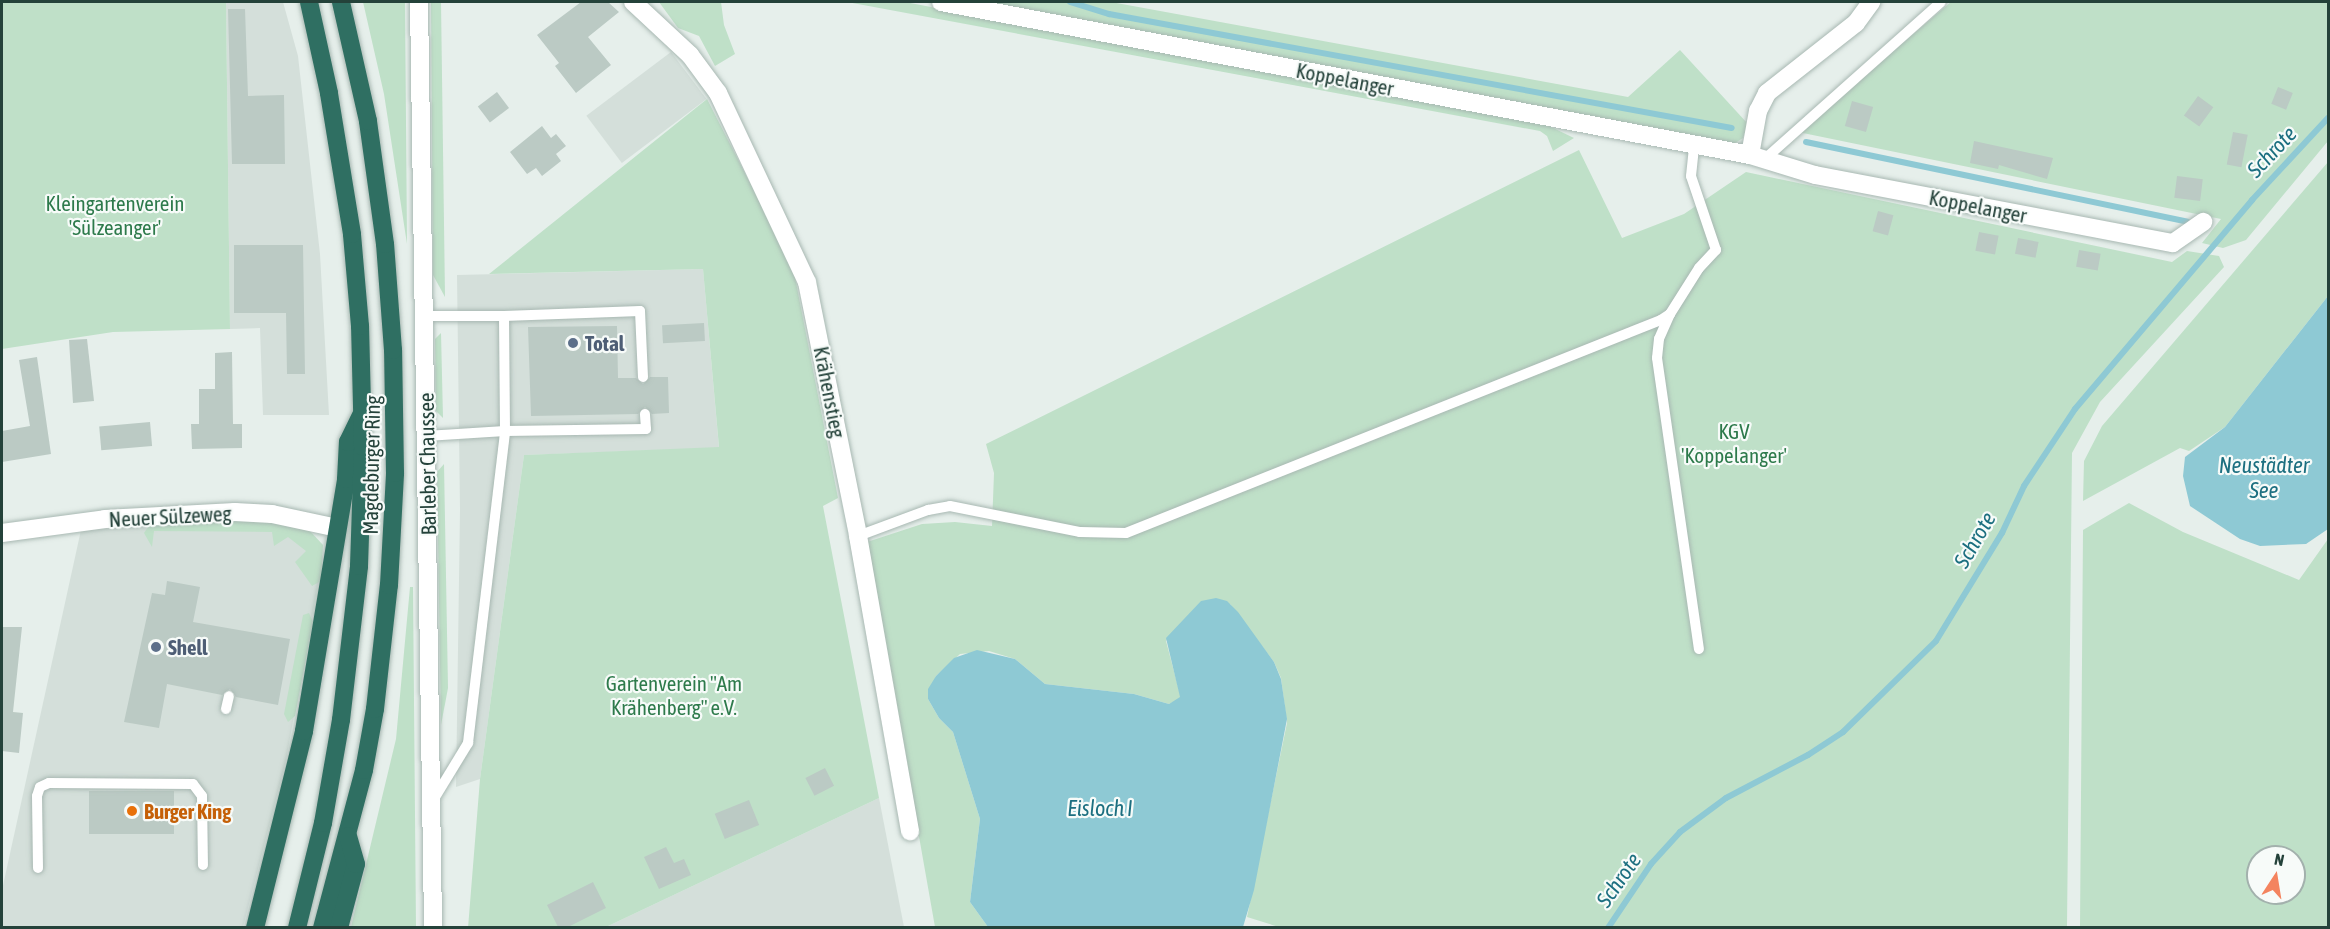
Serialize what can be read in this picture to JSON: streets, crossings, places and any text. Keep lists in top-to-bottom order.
{
  "streets": {
    "highway": ["Magdeburger Ring"],
    "street": [
      "Koppelanger",
      "Krähenstieg",
      "Barleber Chaussee",
      "Neuer Sülzeweg"
    ]
  },
  "water": ["Schrote", "Neustädter See", "Eisloch I"],
  "parks": ["Kleingartenverein 'Sülzeanger'", "KGV 'Koppelanger'", "Gartenverein \"Am Krähenberg\" e.V."],
  "places": ["Total", "Shell", "Burger King"],
  "north": "top"
}
